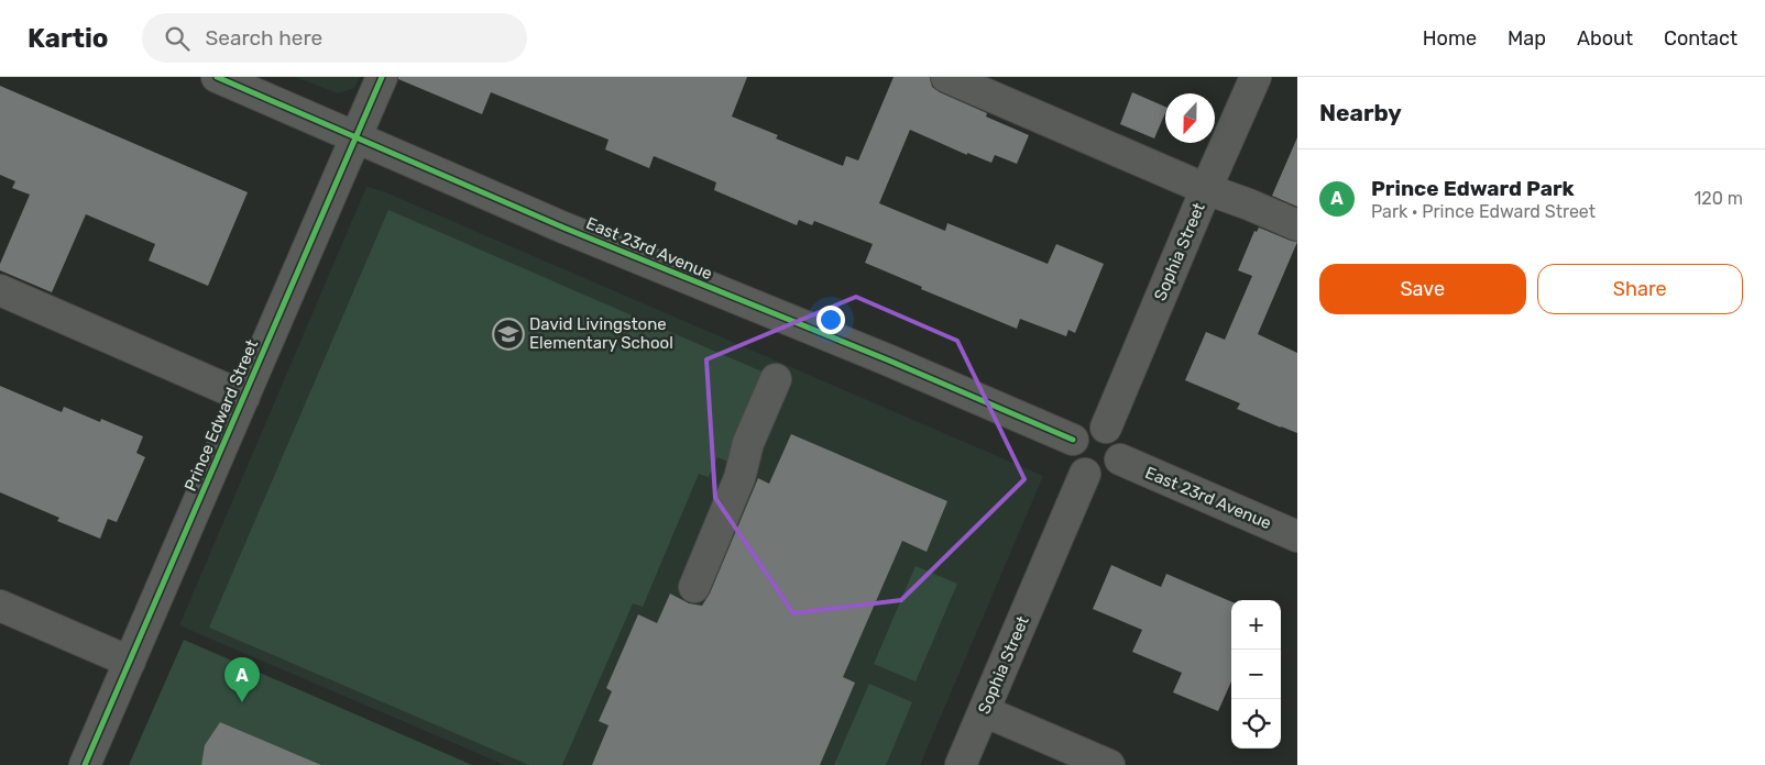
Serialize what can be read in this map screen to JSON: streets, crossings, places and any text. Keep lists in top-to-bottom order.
{
  "streets": {
    "street": ["East 23rd Avenue", "Sophia Street", "Prince Edward Street"]
  },
  "crossings": [
    ["East 23rd Avenue", "Sophia Street"],
    ["East 23rd Avenue", "Prince Edward Street"]
  ],
  "places": {
    "school or university": ["David Livingstone Elementary School"]
  },
  "north": "bottom",
  "page": {
    "header": "Kartio",
    "search": "Search here",
    "nav": [
      "Home",
      "Map",
      "About",
      "Contact"
    ],
    "heading": "Nearby",
    "list": [
      {
        "mark": "A",
        "name": "Prince Edward Park",
        "note": "Park · Prince Edward Street",
        "value": "120 m"
      }
    ],
    "buttons": ["Save", "Share"],
    "map_buttons": ["+", "−"],
    "pins": "A"
  }
}
